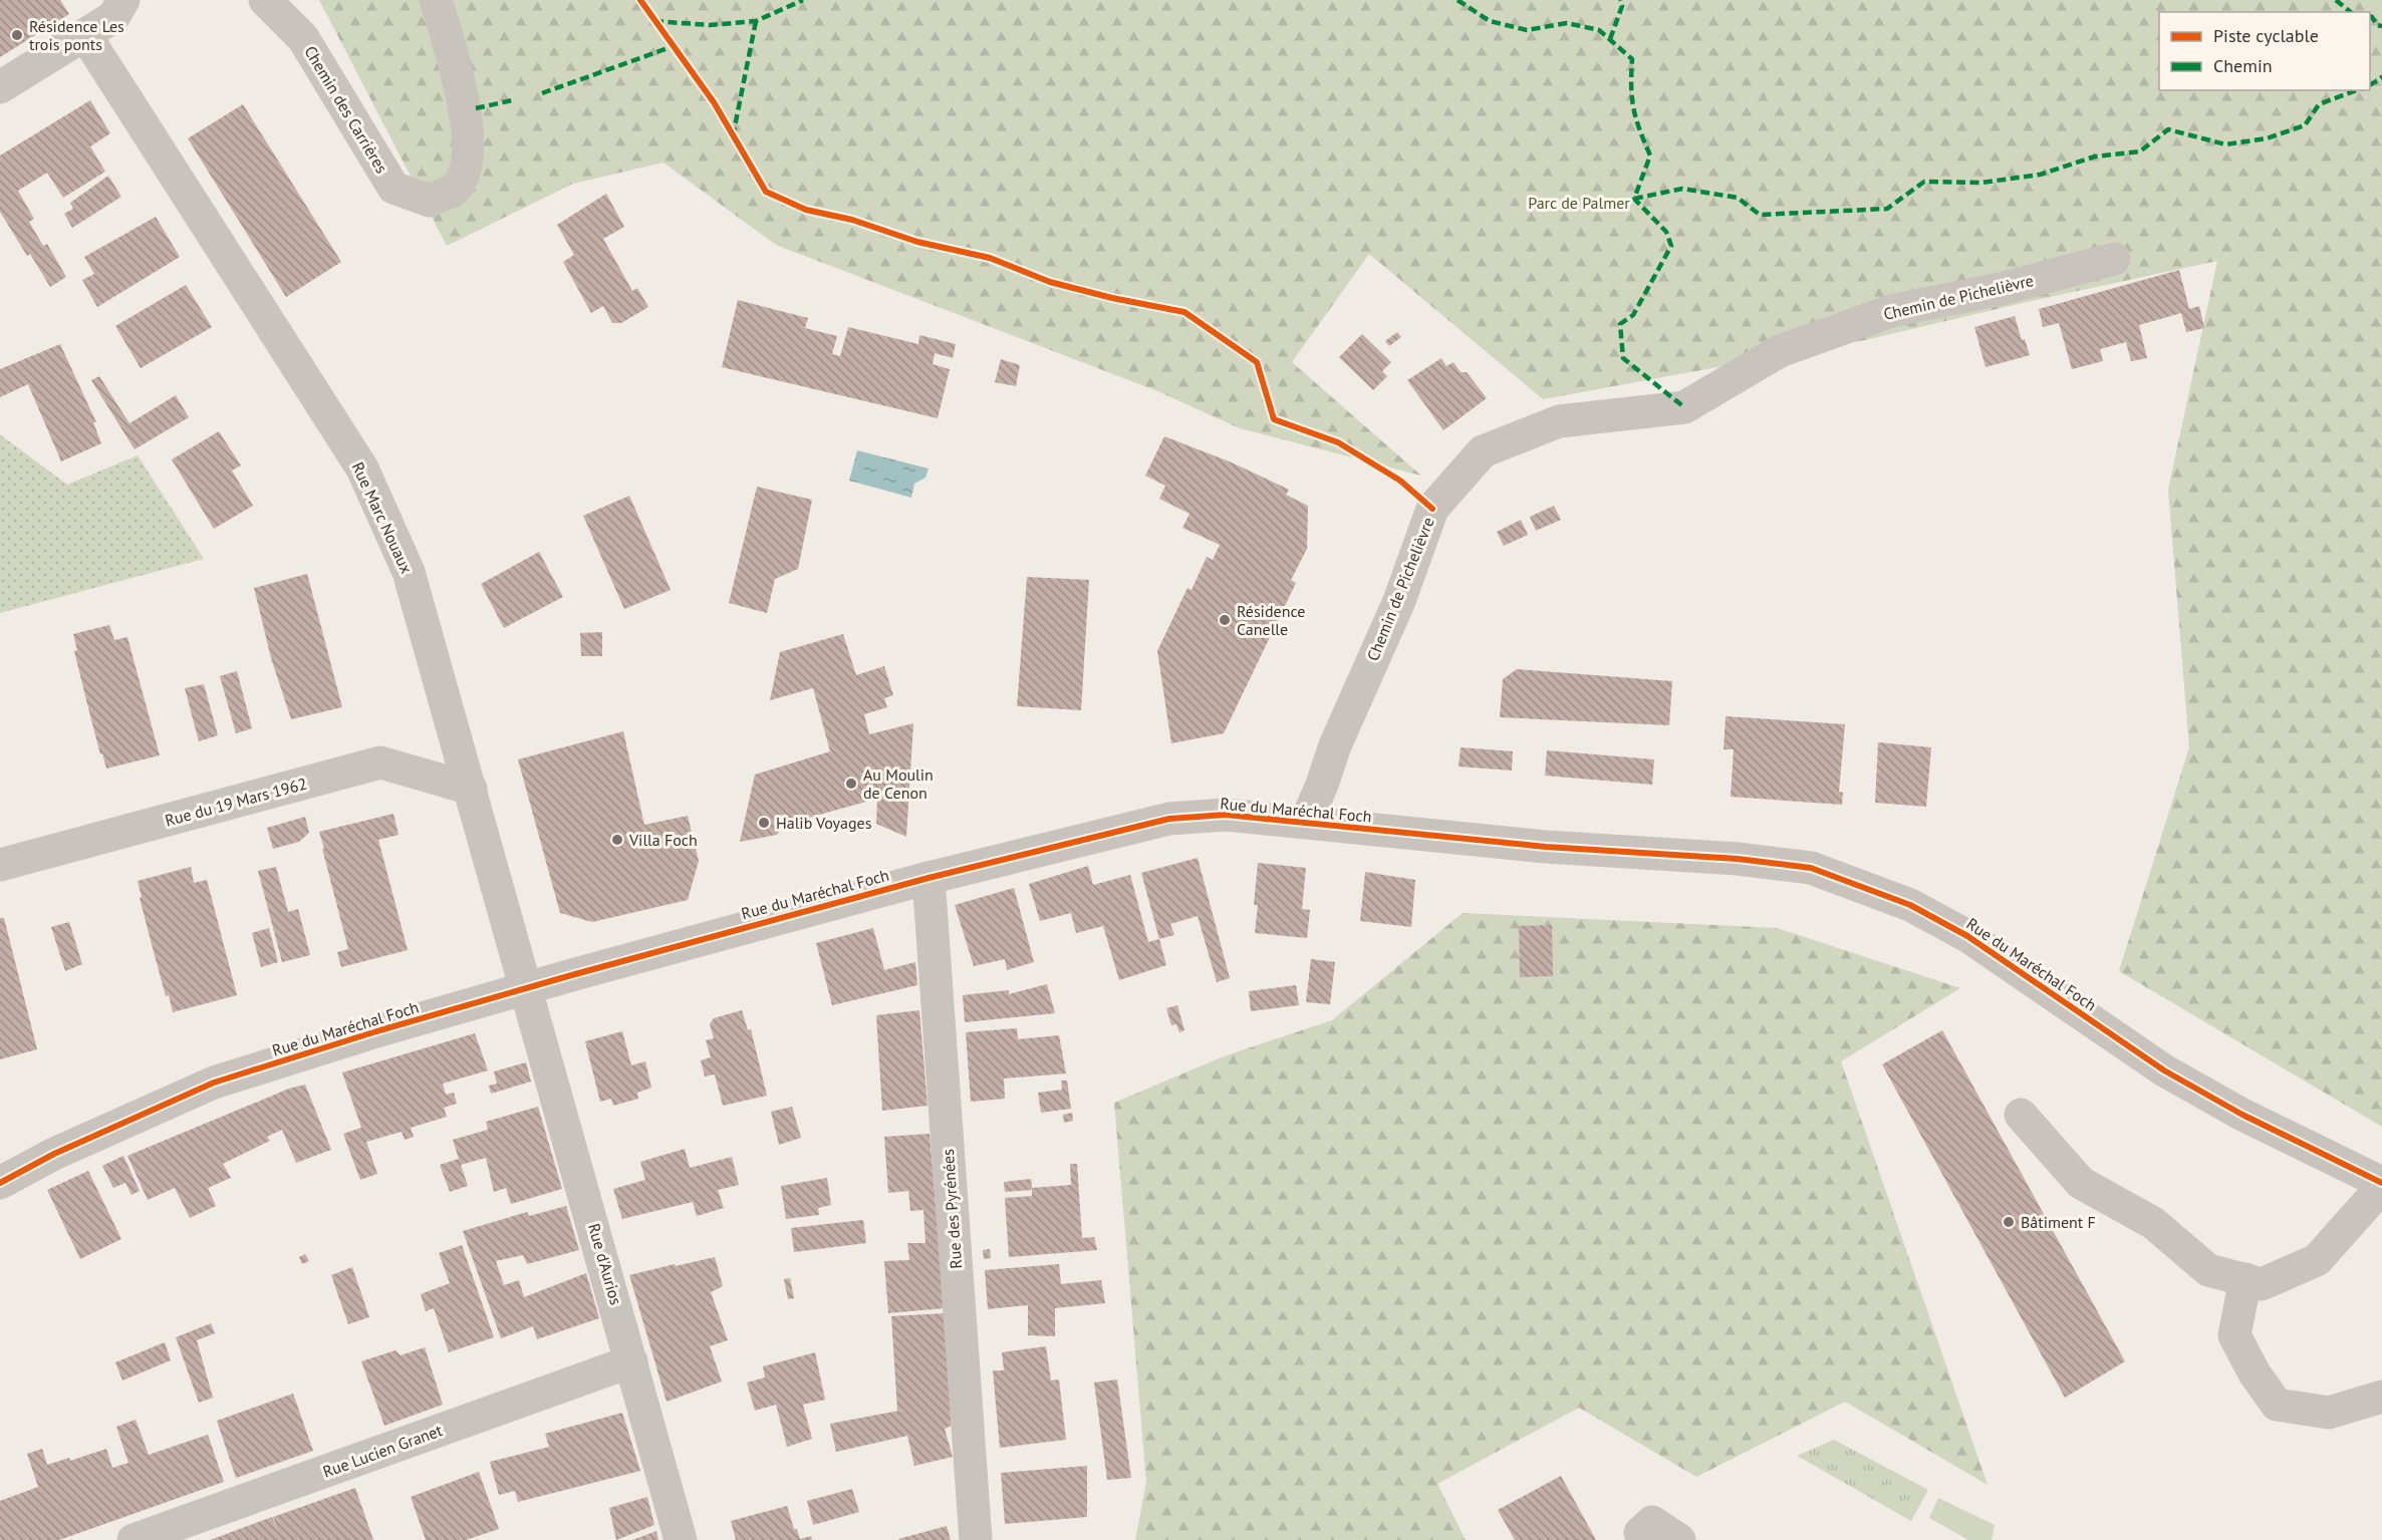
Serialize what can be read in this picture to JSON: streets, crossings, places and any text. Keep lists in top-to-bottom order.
{
  "streets": {
    "street": [
      "Chemin des Carrières",
      "Chemin de Pichelièvre",
      "Rue Marc Nouaux",
      "Rue du 19 Mars 1962",
      "Rue du Maréchal Foch",
      "Rue des Pyrénées",
      "Rue d'Aurios",
      "Rue Lucien Granet"
    ]
  },
  "crossings": [
    ["Chemin de Pichelièvre", "Rue du Maréchal Foch"],
    ["Rue Marc Nouaux", "Rue du 19 Mars 1962"],
    ["Rue Marc Nouaux", "Rue du Maréchal Foch"],
    ["Rue Marc Nouaux", "Rue d'Aurios"],
    ["Rue du Maréchal Foch", "Rue des Pyrénées"],
    ["Rue du Maréchal Foch", "Rue d'Aurios"],
    ["Rue d'Aurios", "Rue Lucien Granet"]
  ],
  "parks": ["Parc de Palmer"],
  "places": [
    "Résidence Les trois ponts",
    "Résidence Canelle",
    "Au Moulin de Cenon",
    "Halib Voyages",
    "Villa Foch",
    "Bâtiment F"
  ],
  "legend": ["Piste cyclable", "Chemin"]
}
